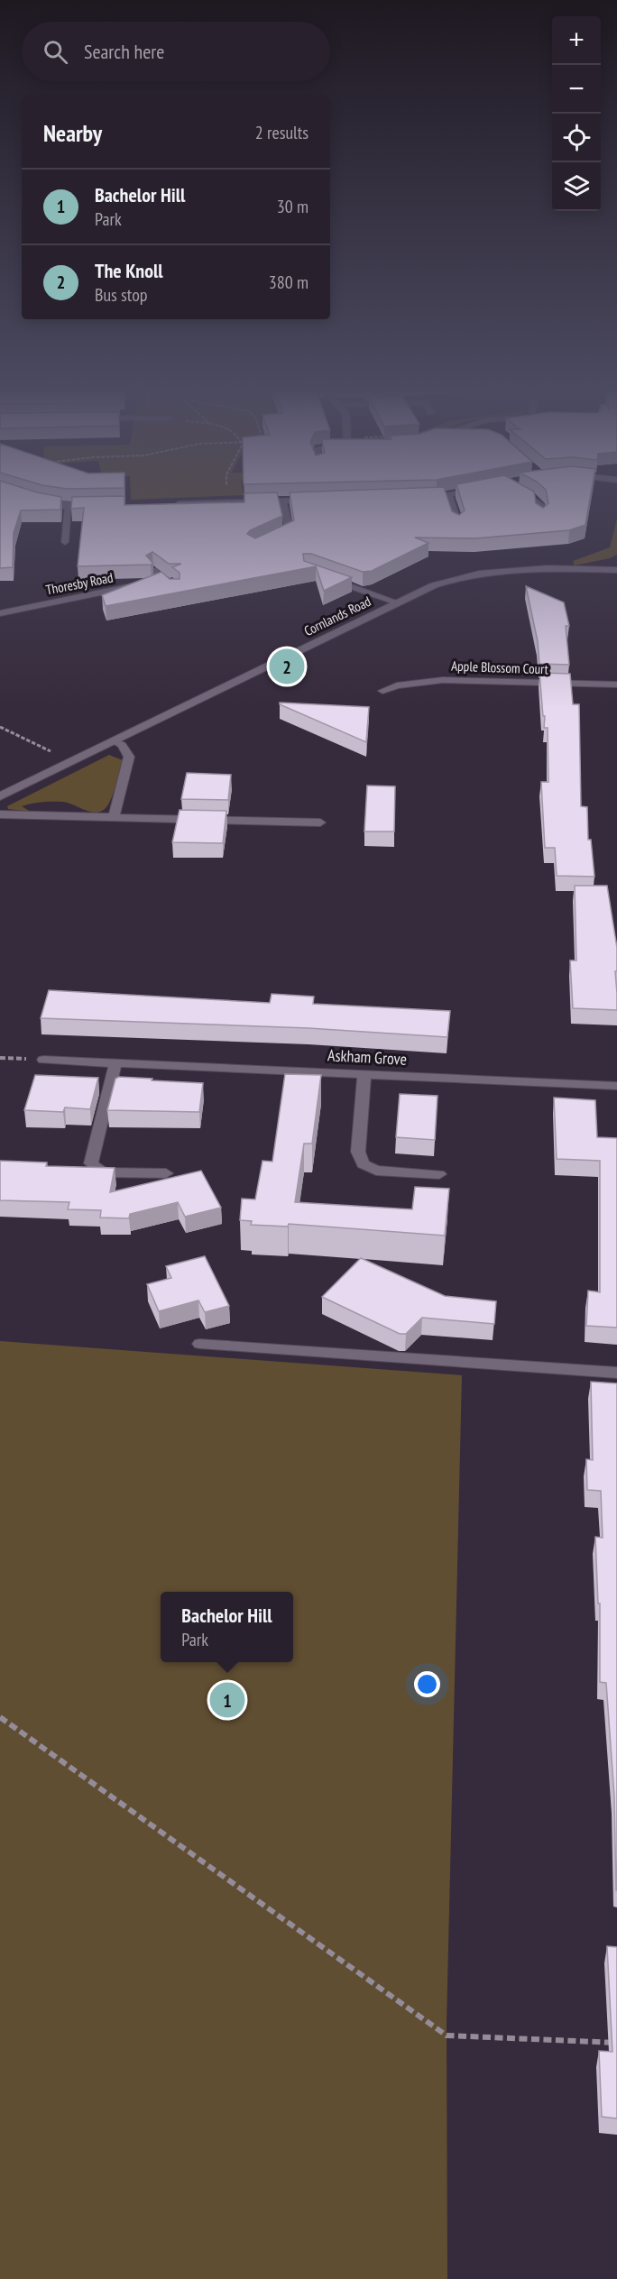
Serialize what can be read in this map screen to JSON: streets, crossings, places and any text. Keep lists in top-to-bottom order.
{
  "streets": {
    "street": ["Thoresby Road", "Cornlands Road", "Askham Grove"],
    "lane": ["Apple Blossom Court"]
  },
  "page": {
    "map_buttons": ["+", "−"],
    "search": "Search here",
    "heading": ["Nearby", "2 results"],
    "list": [
      {
        "mark": "1",
        "name": "Bachelor Hill",
        "note": "Park",
        "value": "30 m"
      },
      {
        "mark": "2",
        "name": "The Knoll",
        "note": "Bus stop",
        "value": "380 m"
      }
    ],
    "pins": ["2", "1"],
    "popup": ["Bachelor Hill", "Park"]
  }
}
